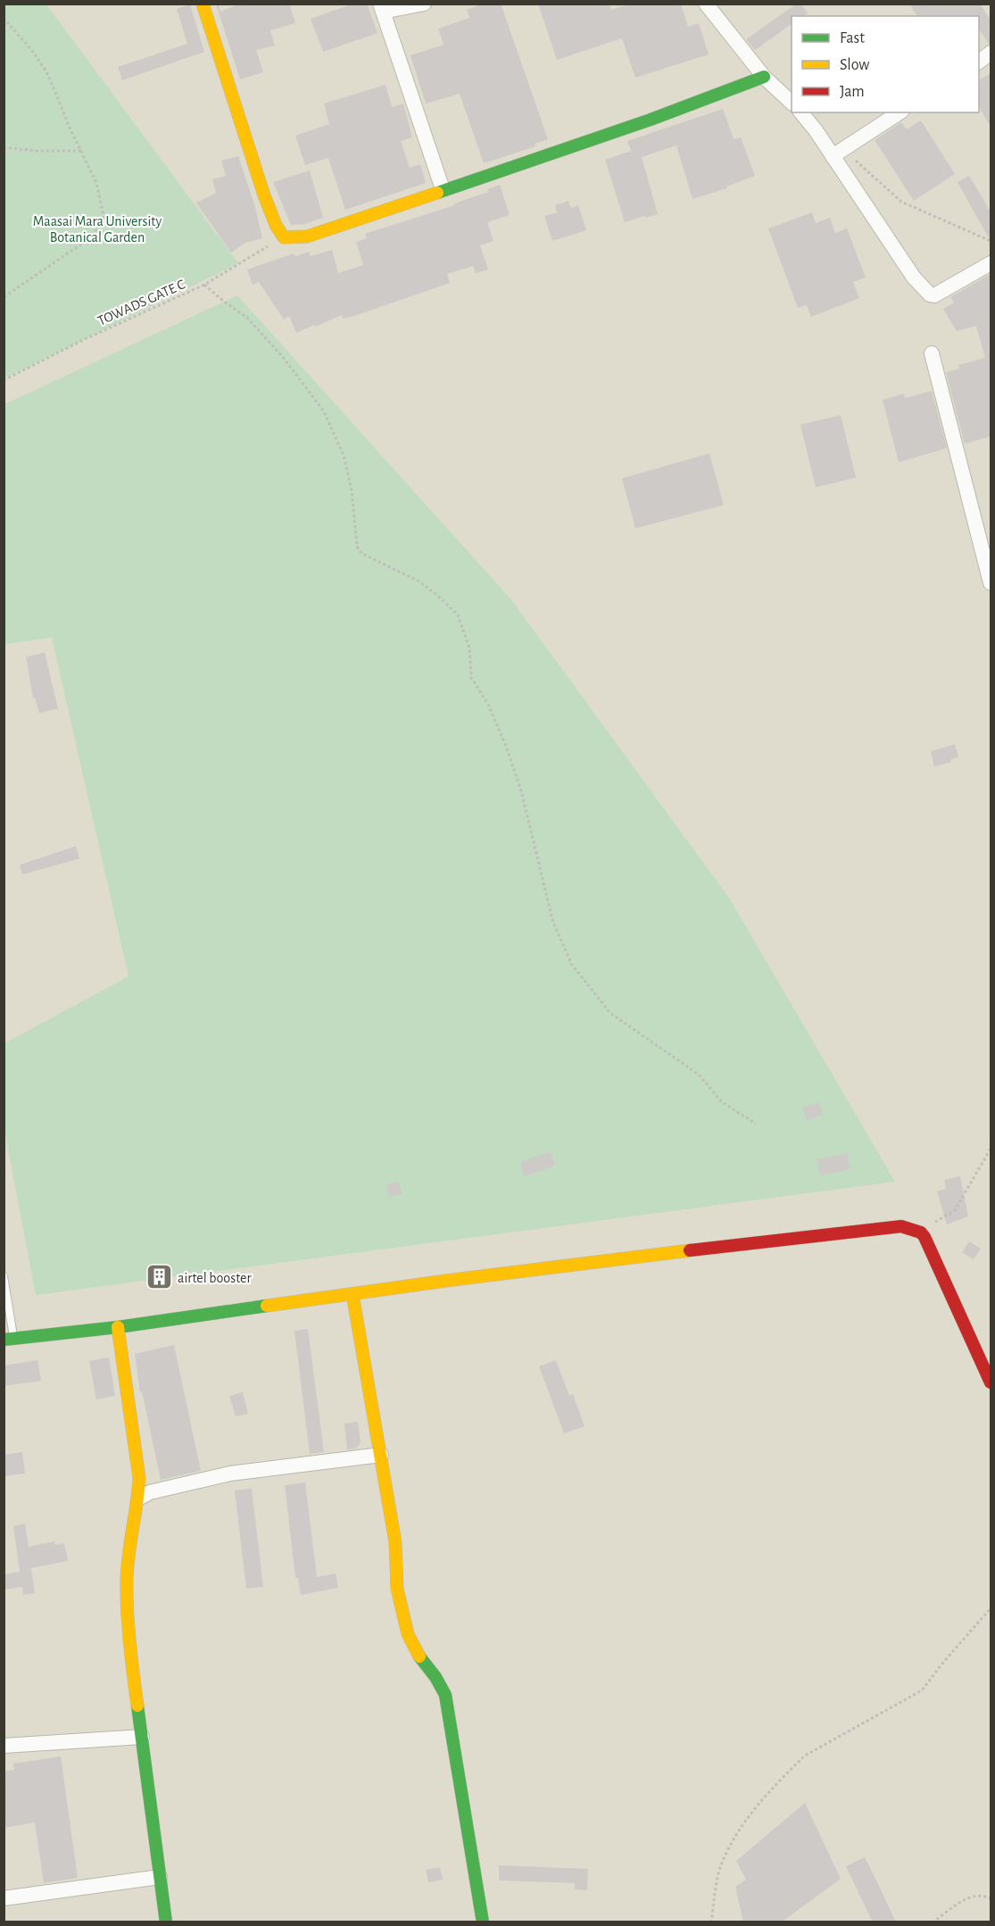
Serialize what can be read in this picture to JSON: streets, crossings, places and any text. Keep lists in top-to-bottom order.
{
  "streets": {
    "path": ["TOWADS GATE C"]
  },
  "parks": ["Maasai Mara University Botanical Garden"],
  "places": {
    "building": ["airtel booster"]
  },
  "legend": ["Fast", "Slow", "Jam"]
}
